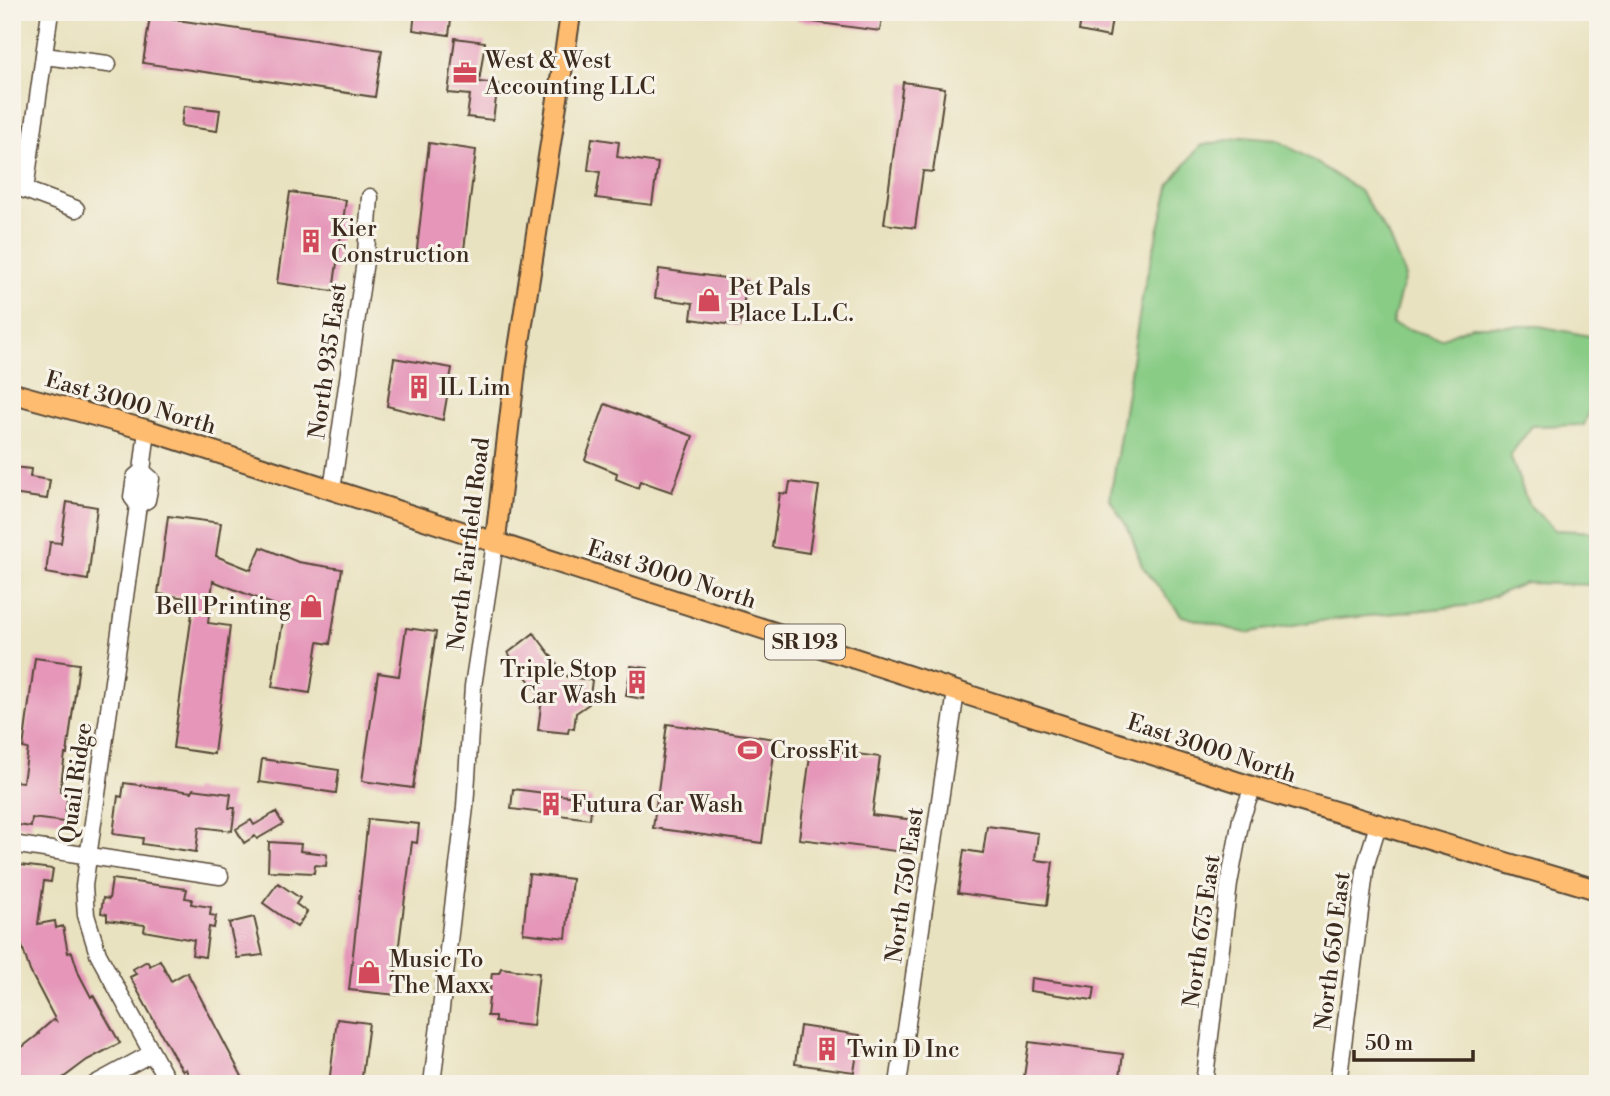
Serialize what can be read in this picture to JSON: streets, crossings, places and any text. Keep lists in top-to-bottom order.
{
  "streets": {
    "main road": ["East 3000 North", "North Fairfield Road", "SR 193"],
    "street": [
      "North 935 East",
      "Quail Ridge",
      "North 750 East",
      "North 675 East",
      "North 650 East"
    ]
  },
  "crossings": [
    ["North 935 East", "East 3000 North"],
    ["East 3000 North", "North Fairfield Road"],
    ["East 3000 North", "Quail Ridge"],
    ["East 3000 North", "North 750 East"],
    ["East 3000 North", "North 675 East"],
    ["East 3000 North", "North 650 East"]
  ],
  "places": {
    "office": ["West & West Accounting LLC"],
    "building": [
      "Kier Construction",
      "IL Lim",
      "Triple Stop Car Wash",
      "Futura Car Wash",
      "Twin D Inc"
    ],
    "shop": ["Pet Pals Place L.L.C.", "Bell Printing", "Music To The Maxx"],
    "sports": ["CrossFit"]
  },
  "scale_bar": "50 m"
}
